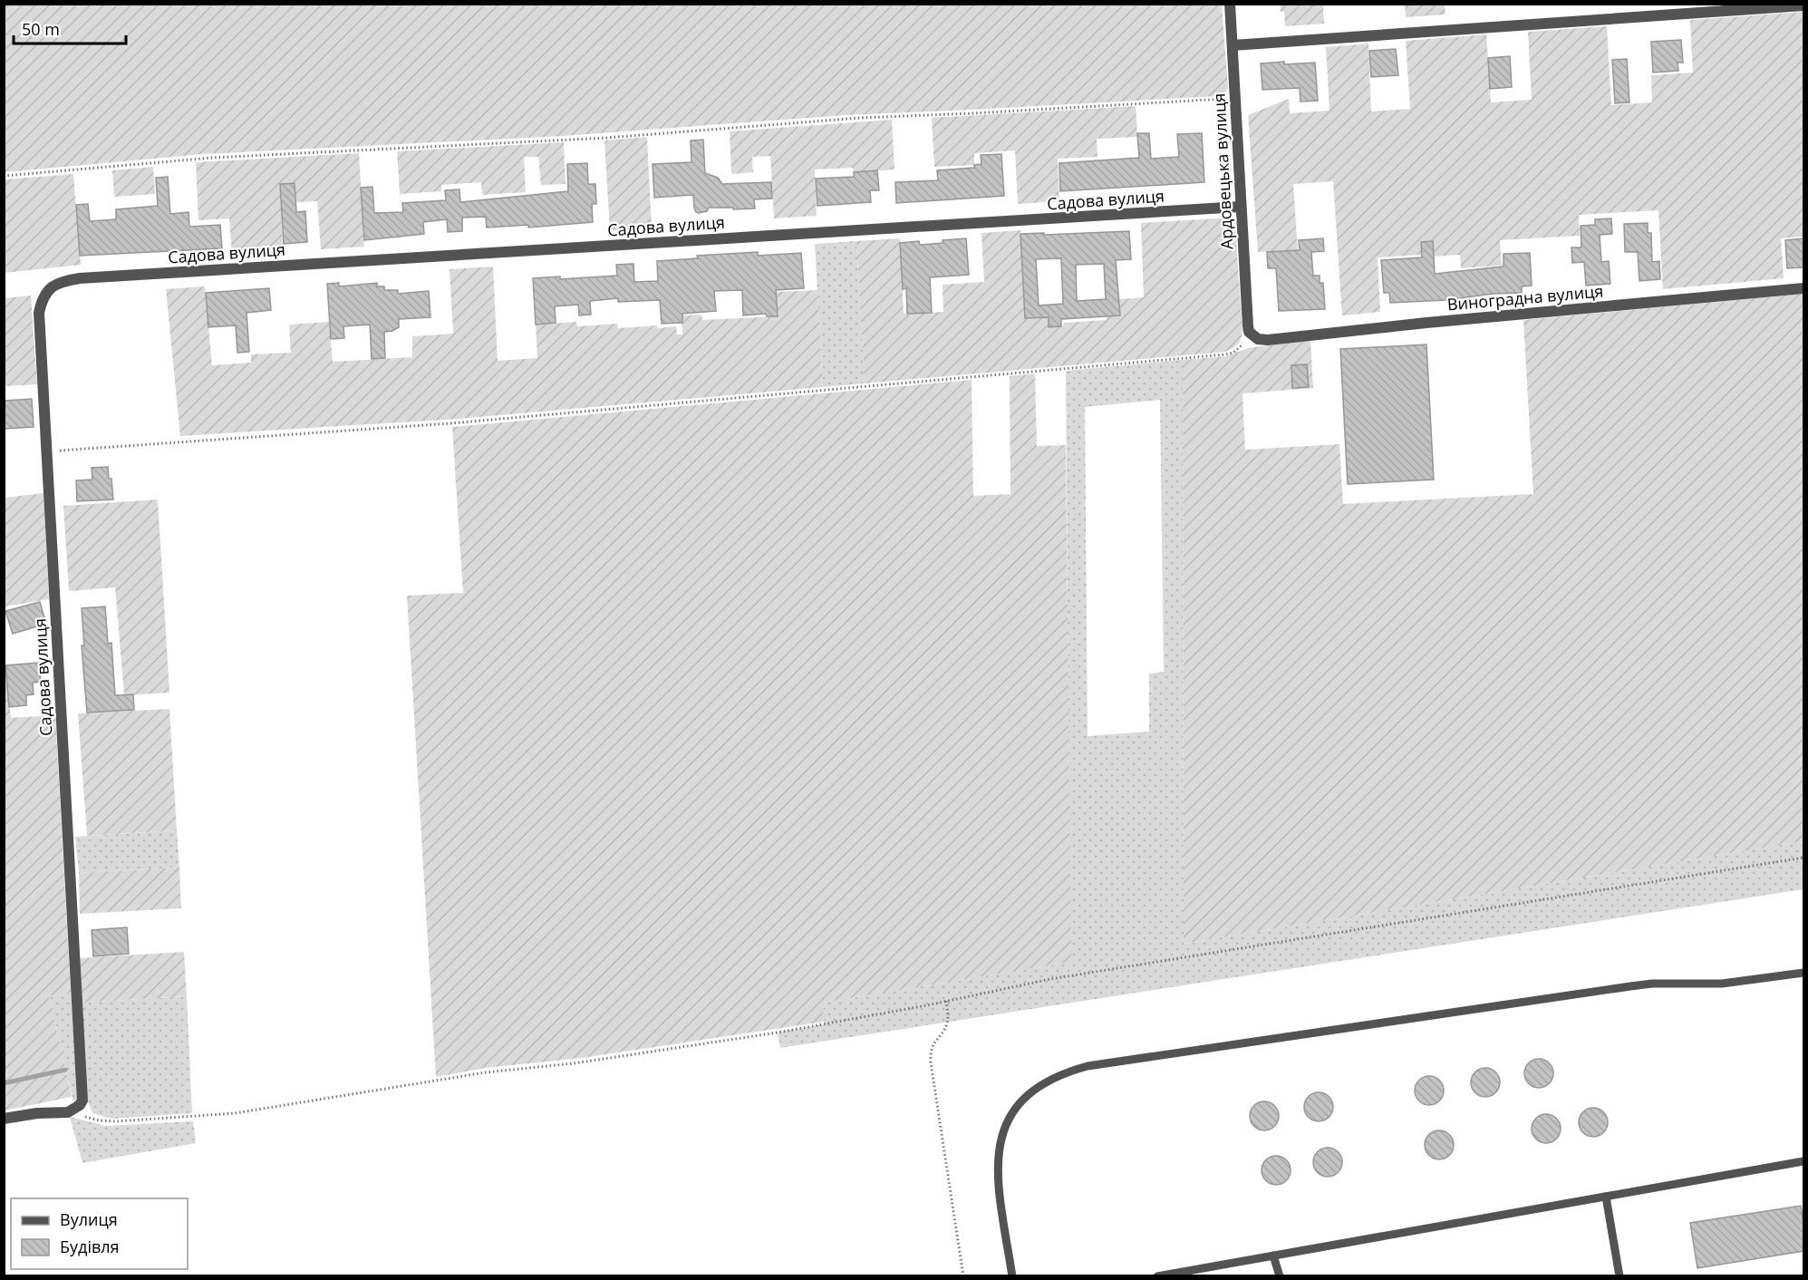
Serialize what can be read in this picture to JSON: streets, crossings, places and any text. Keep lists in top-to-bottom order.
{
  "streets": {
    "street": ["Ардовецька вулиця", "Садова вулиця", "Виноградна вулиця"]
  },
  "crossings": [
    ["Ардовецька вулиця", "Садова вулиця"],
    ["Ардовецька вулиця", "Виноградна вулиця"]
  ],
  "legend": ["Вулиця", "Будівля"],
  "scale_bar": "50 m"
}
